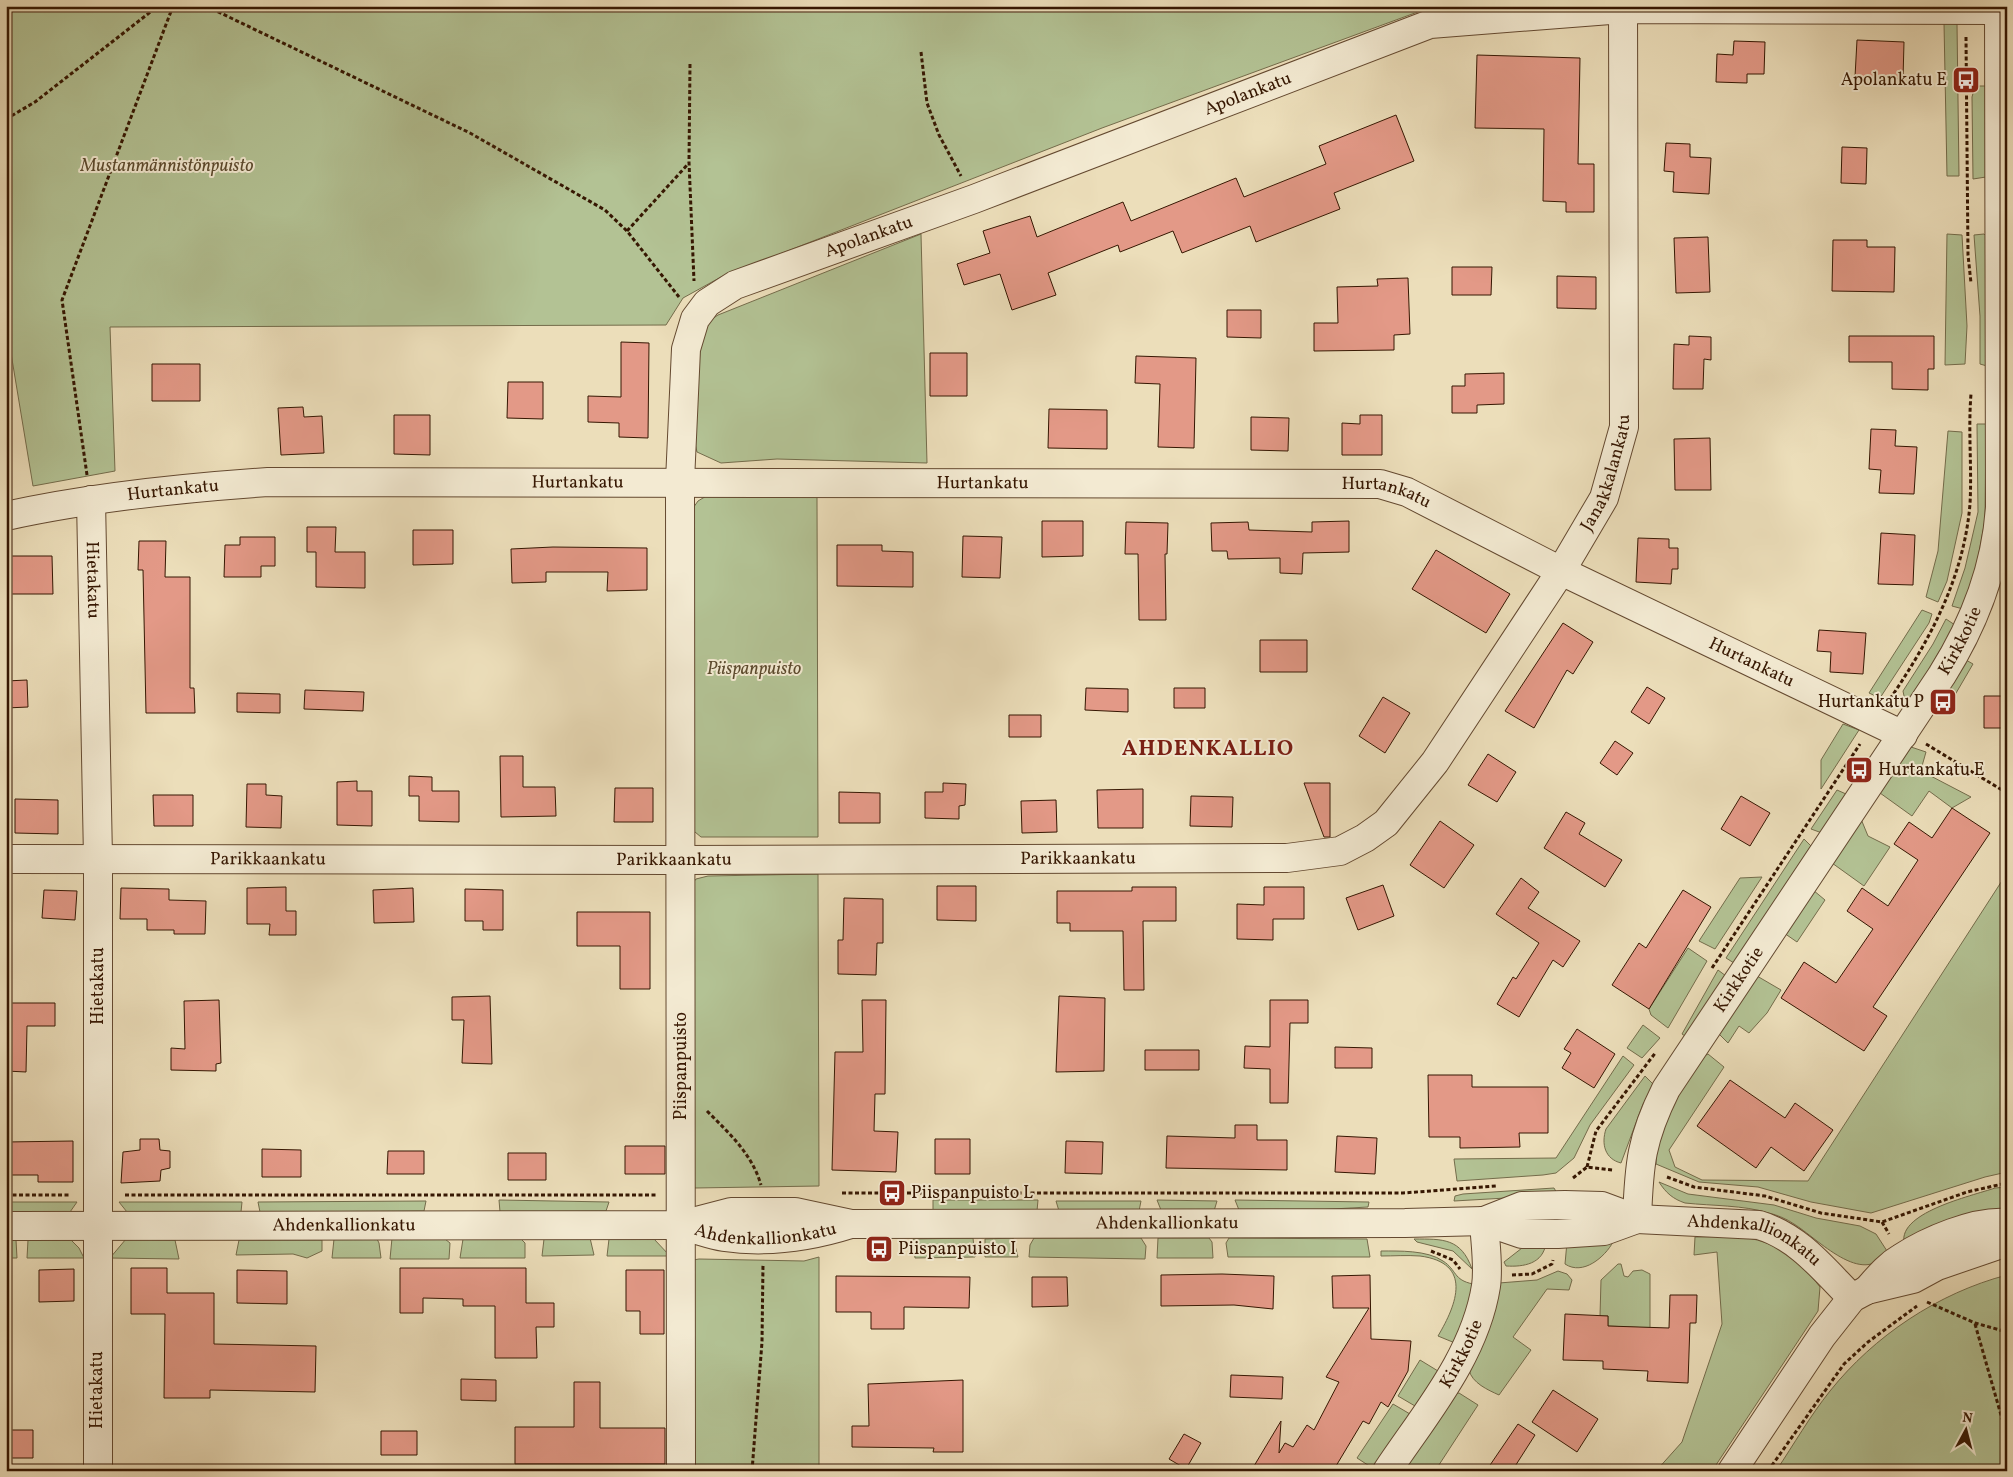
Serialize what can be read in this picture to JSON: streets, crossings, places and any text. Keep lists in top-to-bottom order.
{
  "streets": {
    "street": [
      "Apolankatu",
      "Janakkalankatu",
      "Hurtankatu",
      "Hietakatu",
      "Kirkkotie",
      "Parikkaankatu",
      "Piispanpuisto",
      "Ahdenkallionkatu"
    ]
  },
  "crossings": [
    ["Apolankatu", "Janakkalankatu"],
    ["Apolankatu", "Hurtankatu"],
    ["Apolankatu", "Kirkkotie"],
    ["Apolankatu", "Piispanpuisto"],
    ["Janakkalankatu", "Hurtankatu"],
    ["Janakkalankatu", "Parikkaankatu"],
    ["Hurtankatu", "Hietakatu"],
    ["Hurtankatu", "Kirkkotie"],
    ["Hurtankatu", "Piispanpuisto"],
    ["Hietakatu", "Parikkaankatu"],
    ["Hietakatu", "Ahdenkallionkatu"],
    ["Kirkkotie", "Ahdenkallionkatu"],
    ["Parikkaankatu", "Piispanpuisto"],
    ["Piispanpuisto", "Ahdenkallionkatu"]
  ],
  "districts": ["AHDENKALLIO"],
  "parks": ["Mustanmännistönpuisto", "Piispanpuisto"],
  "places": {
    "bus stop": [
      "Apolankatu E",
      "Hurtankatu P",
      "Hurtankatu E",
      "Piispanpuisto L",
      "Piispanpuisto I"
    ]
  },
  "north": "top"
}
